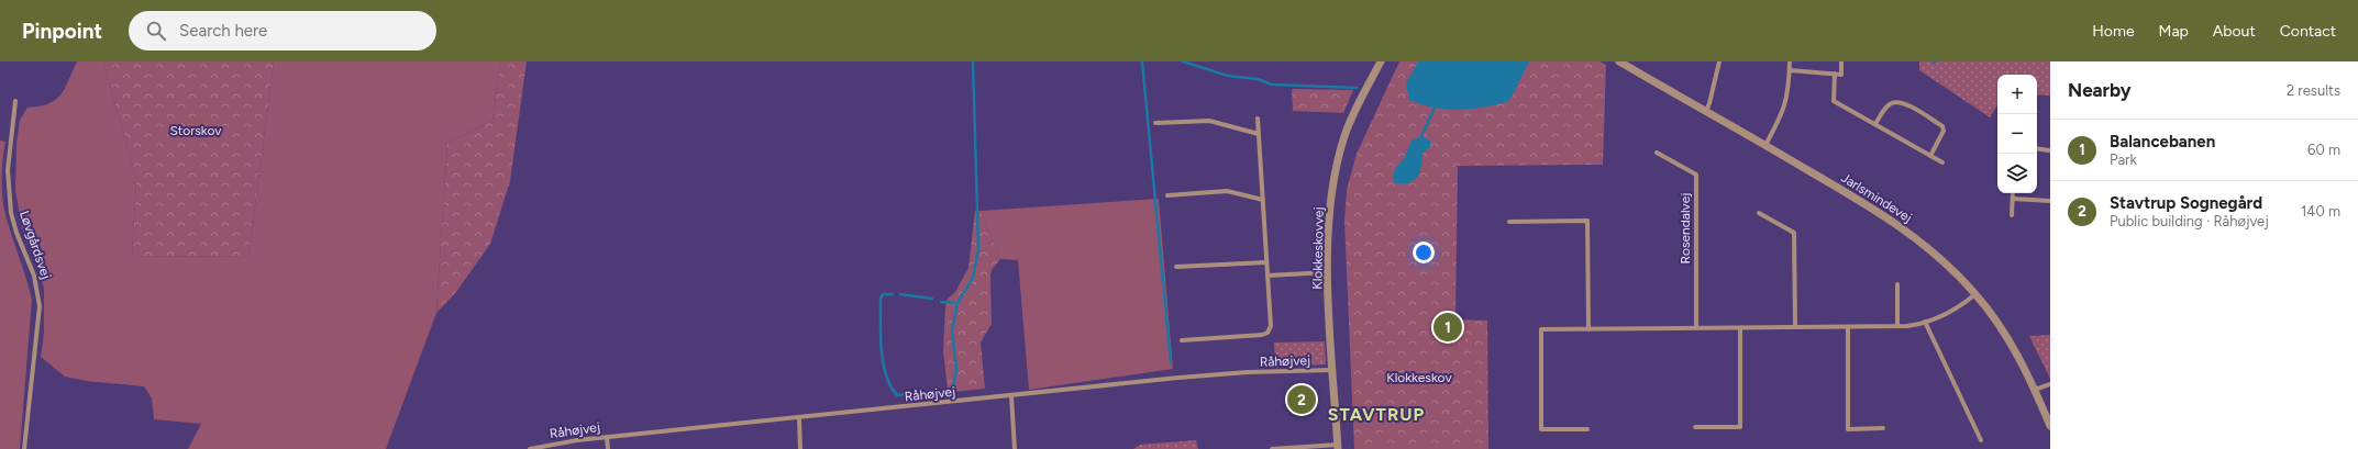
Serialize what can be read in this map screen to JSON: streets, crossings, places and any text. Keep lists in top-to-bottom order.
{
  "streets": {
    "street": [
      "Jarlsmindevej",
      "Rosendalvej",
      "Løvgårdsvej",
      "Klokkeskovvej",
      "Råhøjvej"
    ]
  },
  "crossings": [
    ["Klokkeskovvej", "Råhøjvej"]
  ],
  "districts": ["STAVTRUP"],
  "parks": ["Storskov", "Klokkeskov"],
  "page": {
    "header": "Pinpoint",
    "search": "Search here",
    "nav": [
      "Home",
      "Map",
      "About",
      "Contact"
    ],
    "heading": ["Nearby", "2 results"],
    "map_buttons": ["+", "−"],
    "list": [
      {
        "mark": "1",
        "name": "Balancebanen",
        "note": "Park",
        "value": "60 m"
      },
      {
        "mark": "2",
        "name": "Stavtrup Sognegård",
        "note": "Public building · Råhøjvej",
        "value": "140 m"
      }
    ],
    "pins": ["1", "2"]
  }
}
